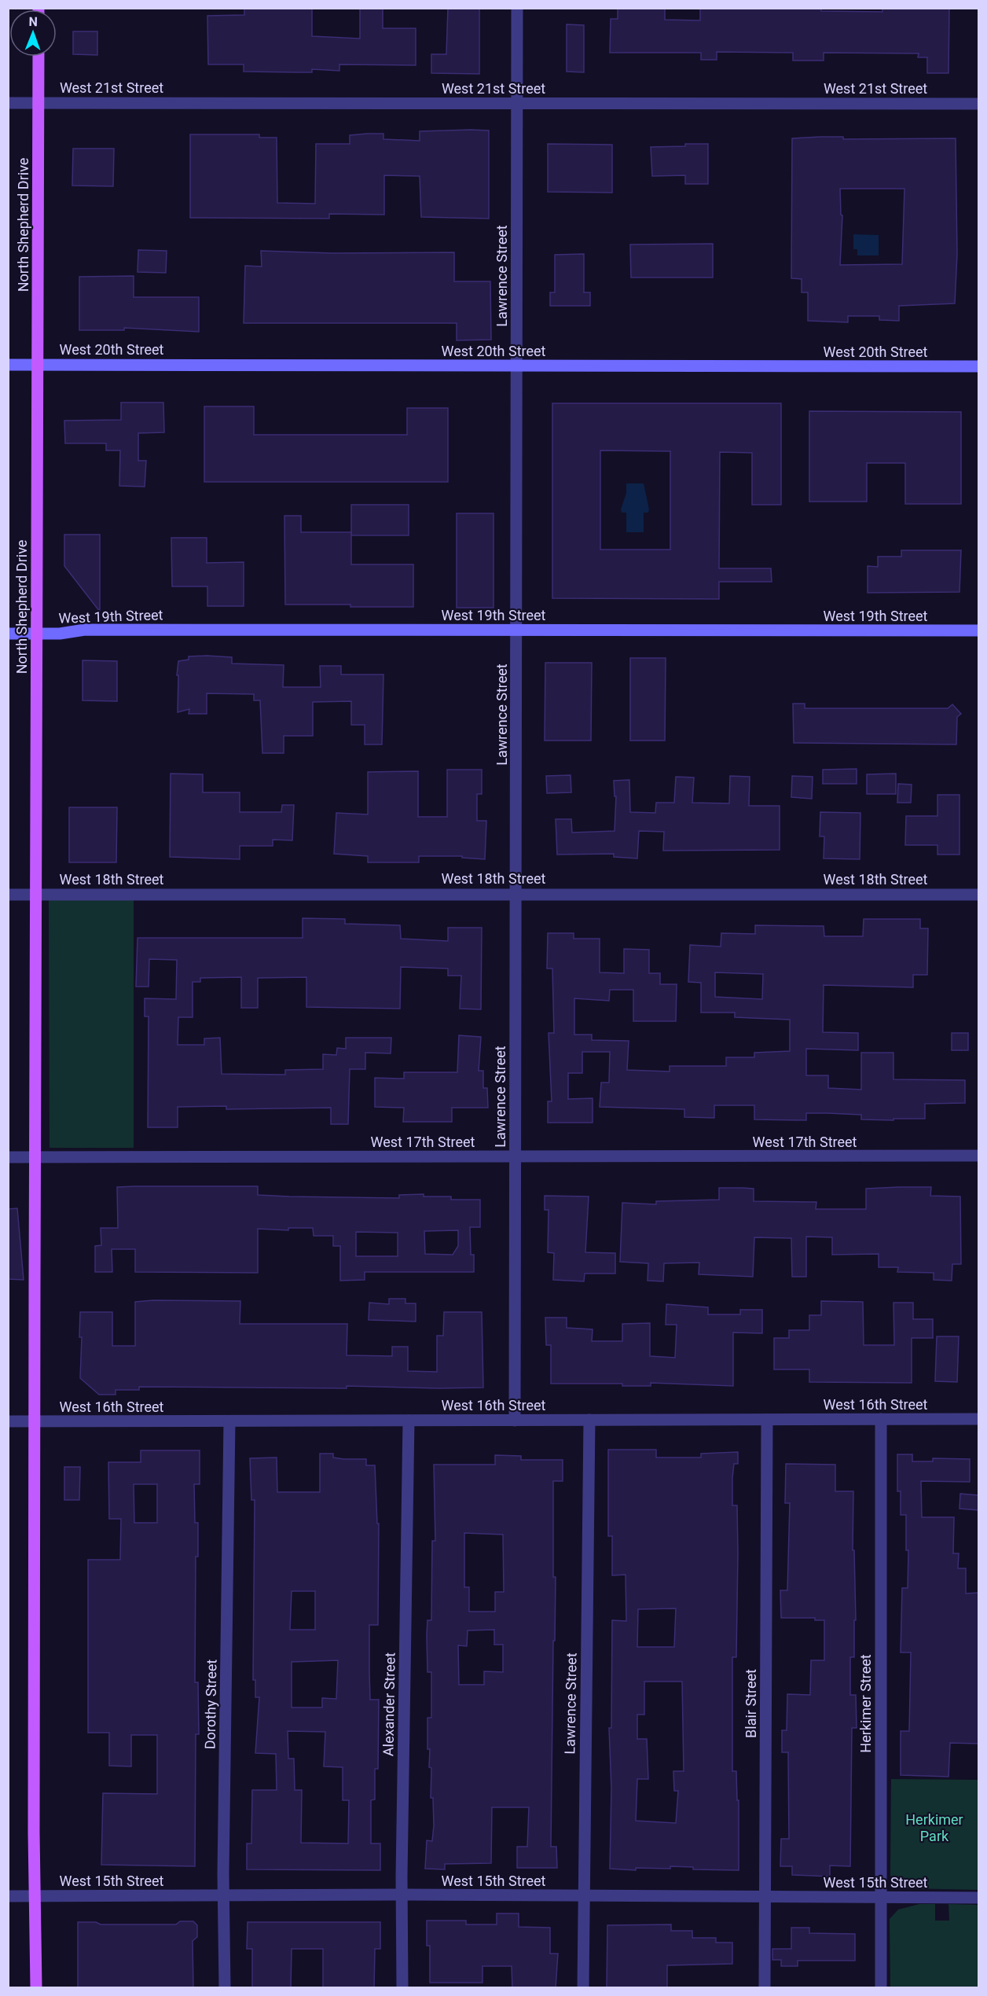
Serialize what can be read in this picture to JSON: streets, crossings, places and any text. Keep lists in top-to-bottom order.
{
  "streets": {
    "main road": ["North Shepherd Drive", "West 20th Street", "West 19th Street"],
    "street": [
      "West 21st Street",
      "Lawrence Street",
      "West 18th Street",
      "West 17th Street",
      "West 16th Street",
      "Blair Street",
      "Herkimer Street",
      "Dorothy Street",
      "Alexander Street",
      "West 15th Street"
    ]
  },
  "crossings": [
    ["West 21st Street", "North Shepherd Drive"],
    ["West 21st Street", "Lawrence Street"],
    ["North Shepherd Drive", "West 20th Street"],
    ["North Shepherd Drive", "West 19th Street"],
    ["North Shepherd Drive", "West 18th Street"],
    ["North Shepherd Drive", "West 17th Street"],
    ["North Shepherd Drive", "West 16th Street"],
    ["North Shepherd Drive", "West 15th Street"],
    ["Lawrence Street", "West 20th Street"],
    ["Lawrence Street", "West 19th Street"],
    ["Lawrence Street", "West 18th Street"],
    ["Lawrence Street", "West 17th Street"],
    ["Lawrence Street", "West 16th Street"],
    ["Lawrence Street", "West 15th Street"],
    ["West 16th Street", "Blair Street"],
    ["West 16th Street", "Herkimer Street"],
    ["West 16th Street", "Dorothy Street"],
    ["West 16th Street", "Alexander Street"],
    ["Blair Street", "West 15th Street"],
    ["Herkimer Street", "West 15th Street"],
    ["Dorothy Street", "West 15th Street"],
    ["Alexander Street", "West 15th Street"]
  ],
  "parks": ["Herkimer Park"],
  "north": "top"
}
